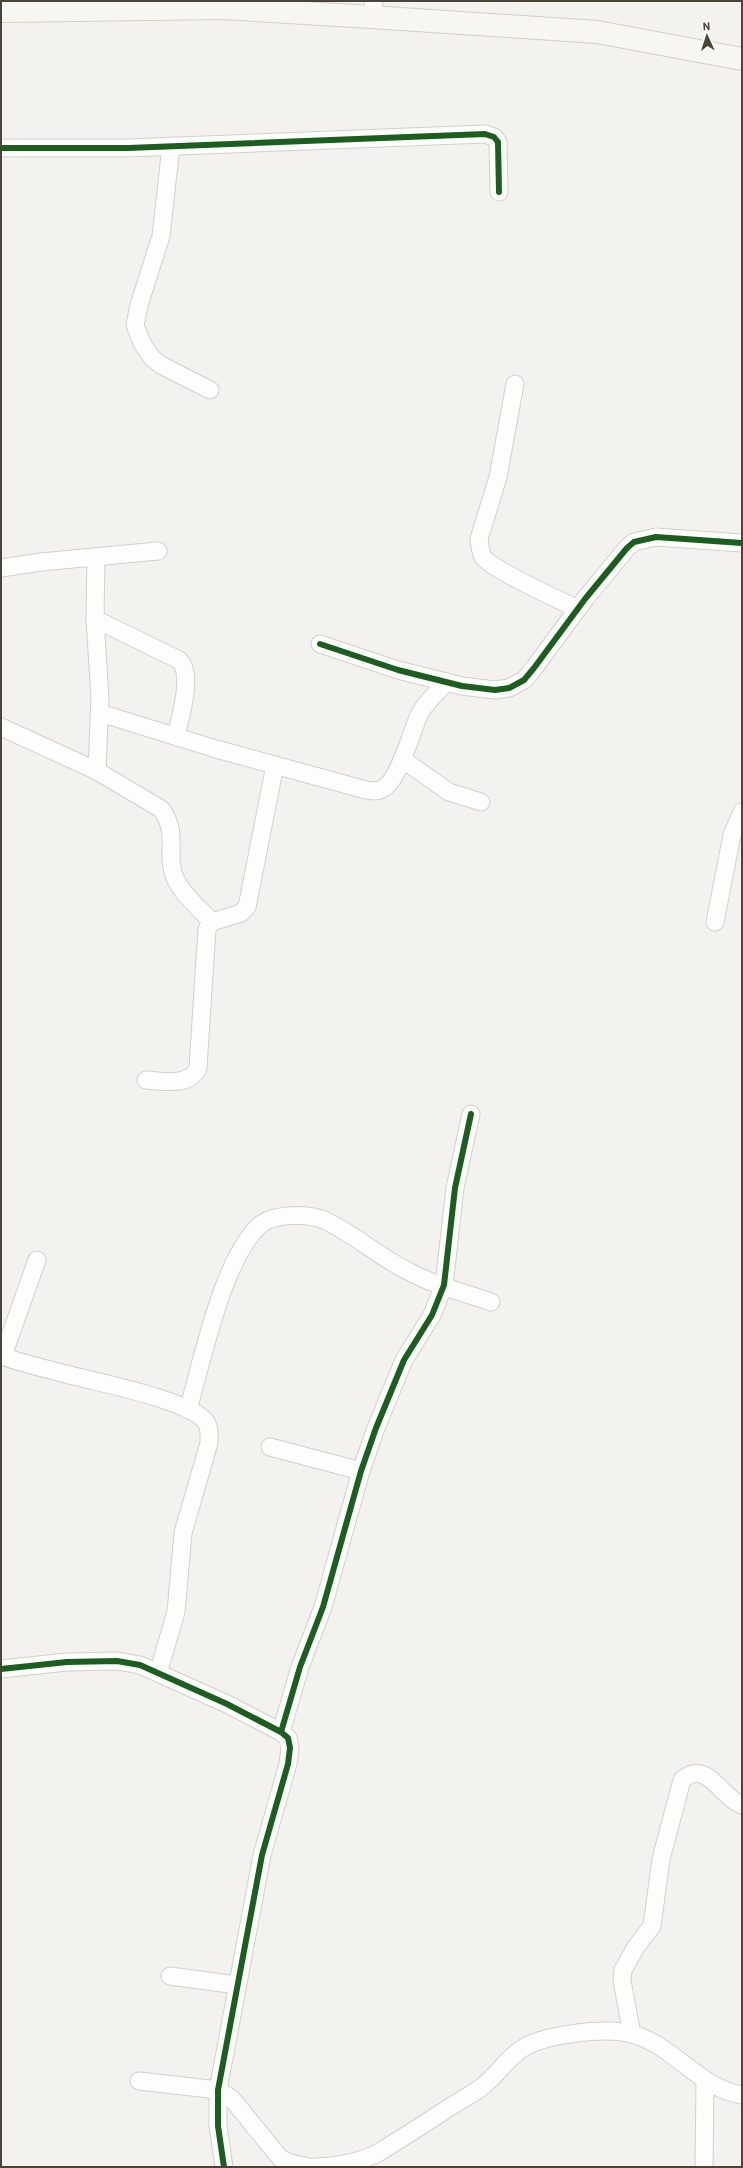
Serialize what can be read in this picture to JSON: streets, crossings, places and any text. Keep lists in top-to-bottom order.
{
  "north": "top"
}
